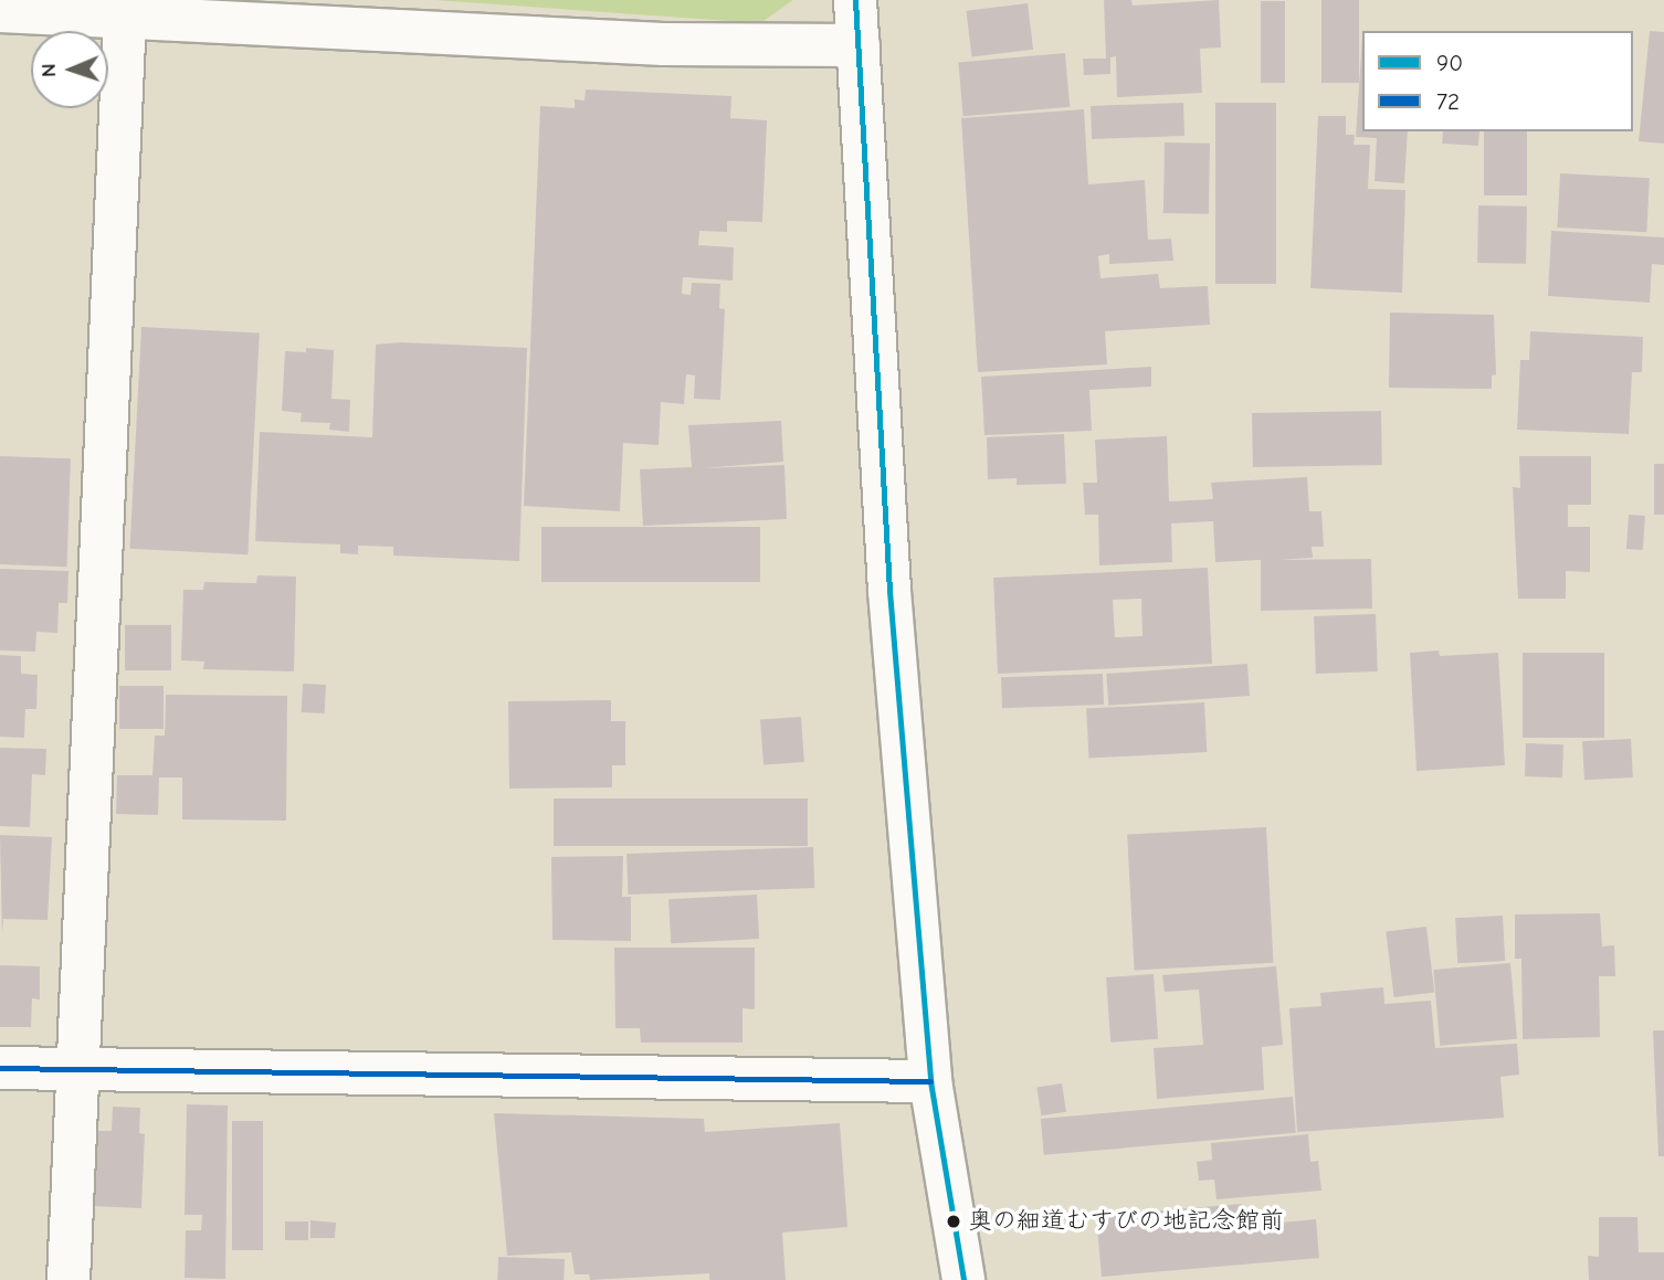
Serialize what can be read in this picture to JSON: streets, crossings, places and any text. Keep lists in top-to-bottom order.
{
  "places": ["奥の細道むすびの地記念館前"],
  "lines": ["transit line 90", "transit line 72"],
  "legend": ["90", "72"],
  "north": "left"
}
